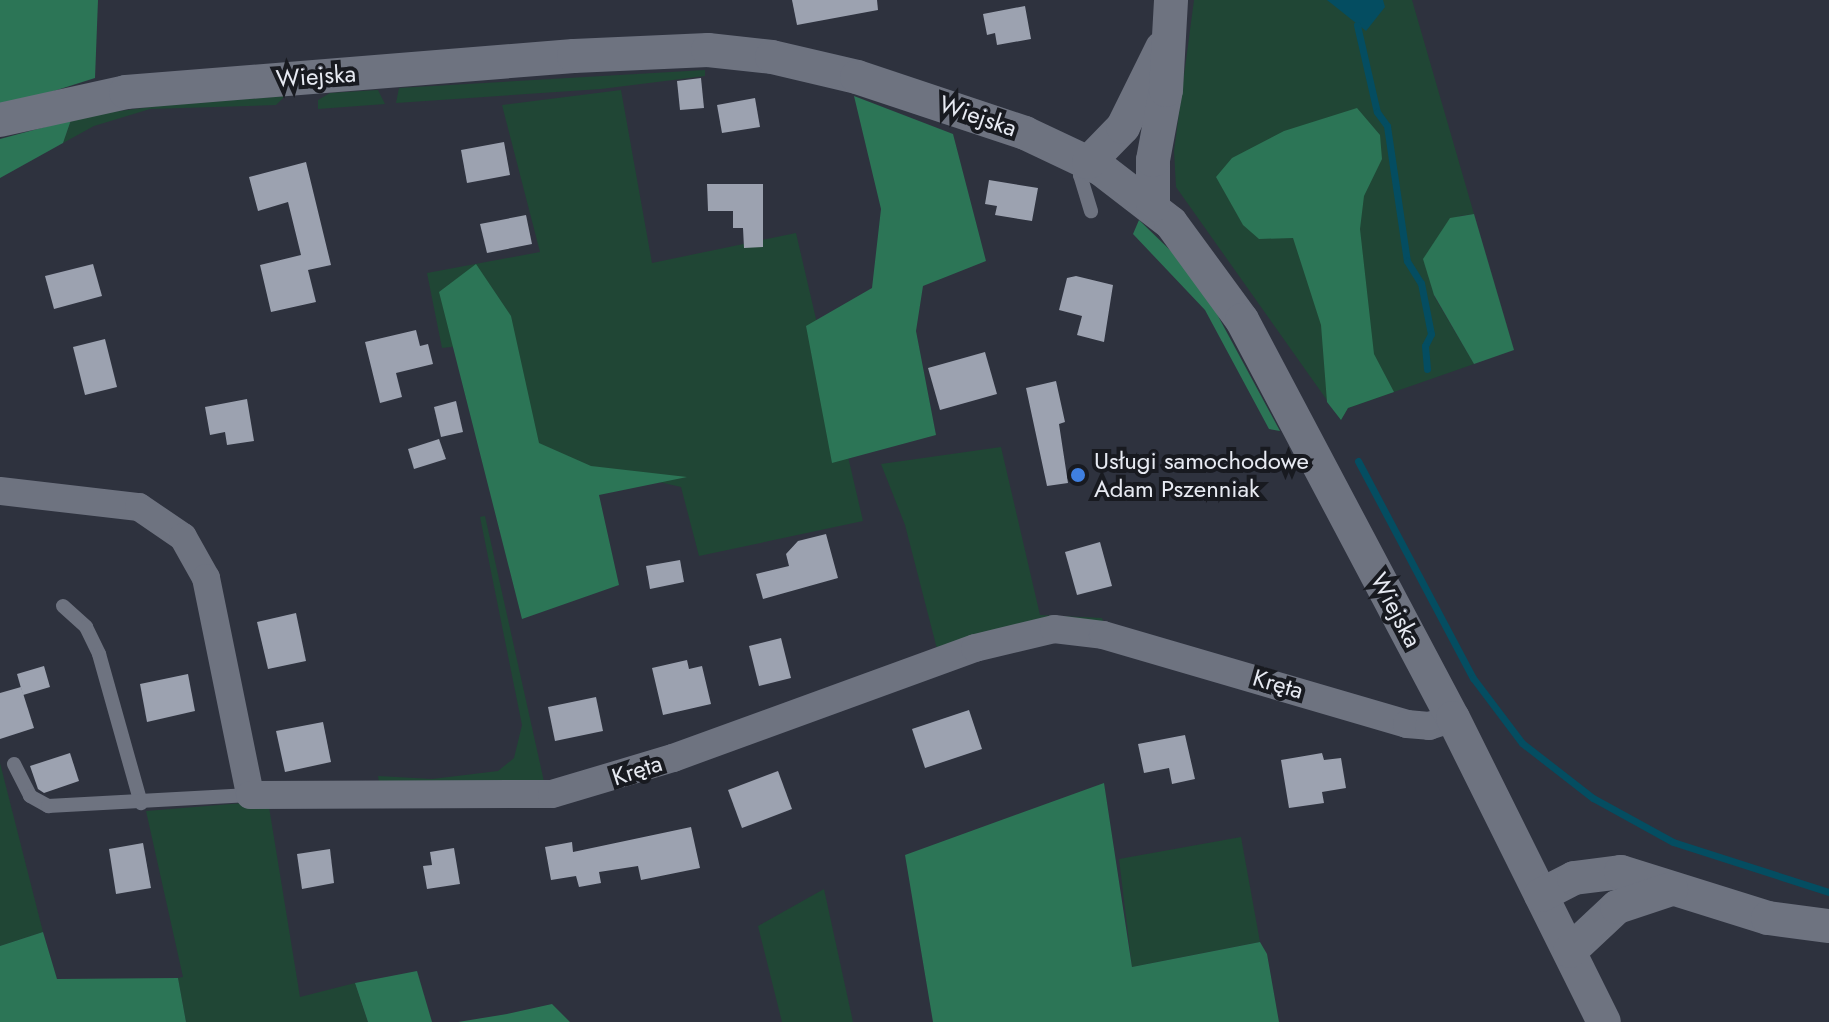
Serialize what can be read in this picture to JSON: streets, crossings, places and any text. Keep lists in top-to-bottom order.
{
  "streets": {
    "street": ["Wiejska", "Kręta"]
  },
  "crossings": [
    ["Wiejska", "Kręta"]
  ],
  "places": ["Usługi samochodowe Adam Pszenniak"]
}
